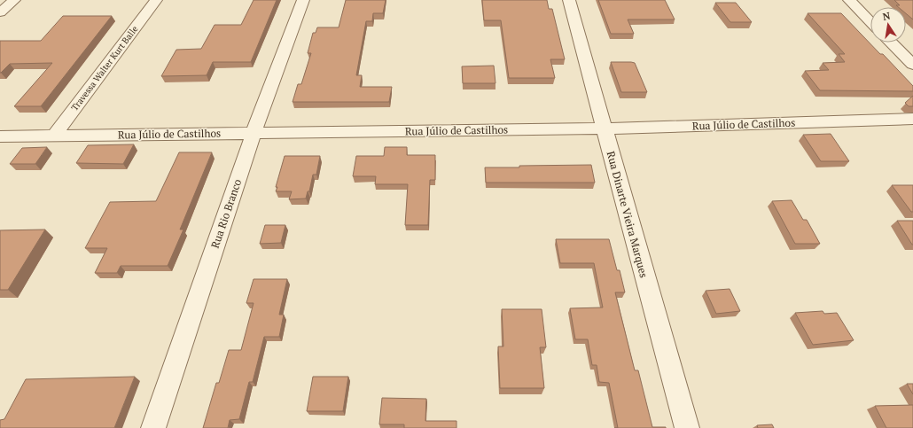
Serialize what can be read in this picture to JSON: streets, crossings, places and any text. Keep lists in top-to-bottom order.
{
  "streets": {
    "street": [
      "Travessa Walter Kurt Balle",
      "Rua Júlio de Castilhos",
      "Rua Rio Branco",
      "Rua Dinarte Vieira Marques"
    ]
  },
  "crossings": [
    ["Travessa Walter Kurt Balle", "Rua Júlio de Castilhos"],
    ["Rua Júlio de Castilhos", "Rua Rio Branco"],
    ["Rua Júlio de Castilhos", "Rua Dinarte Vieira Marques"]
  ],
  "north": "top"
}
